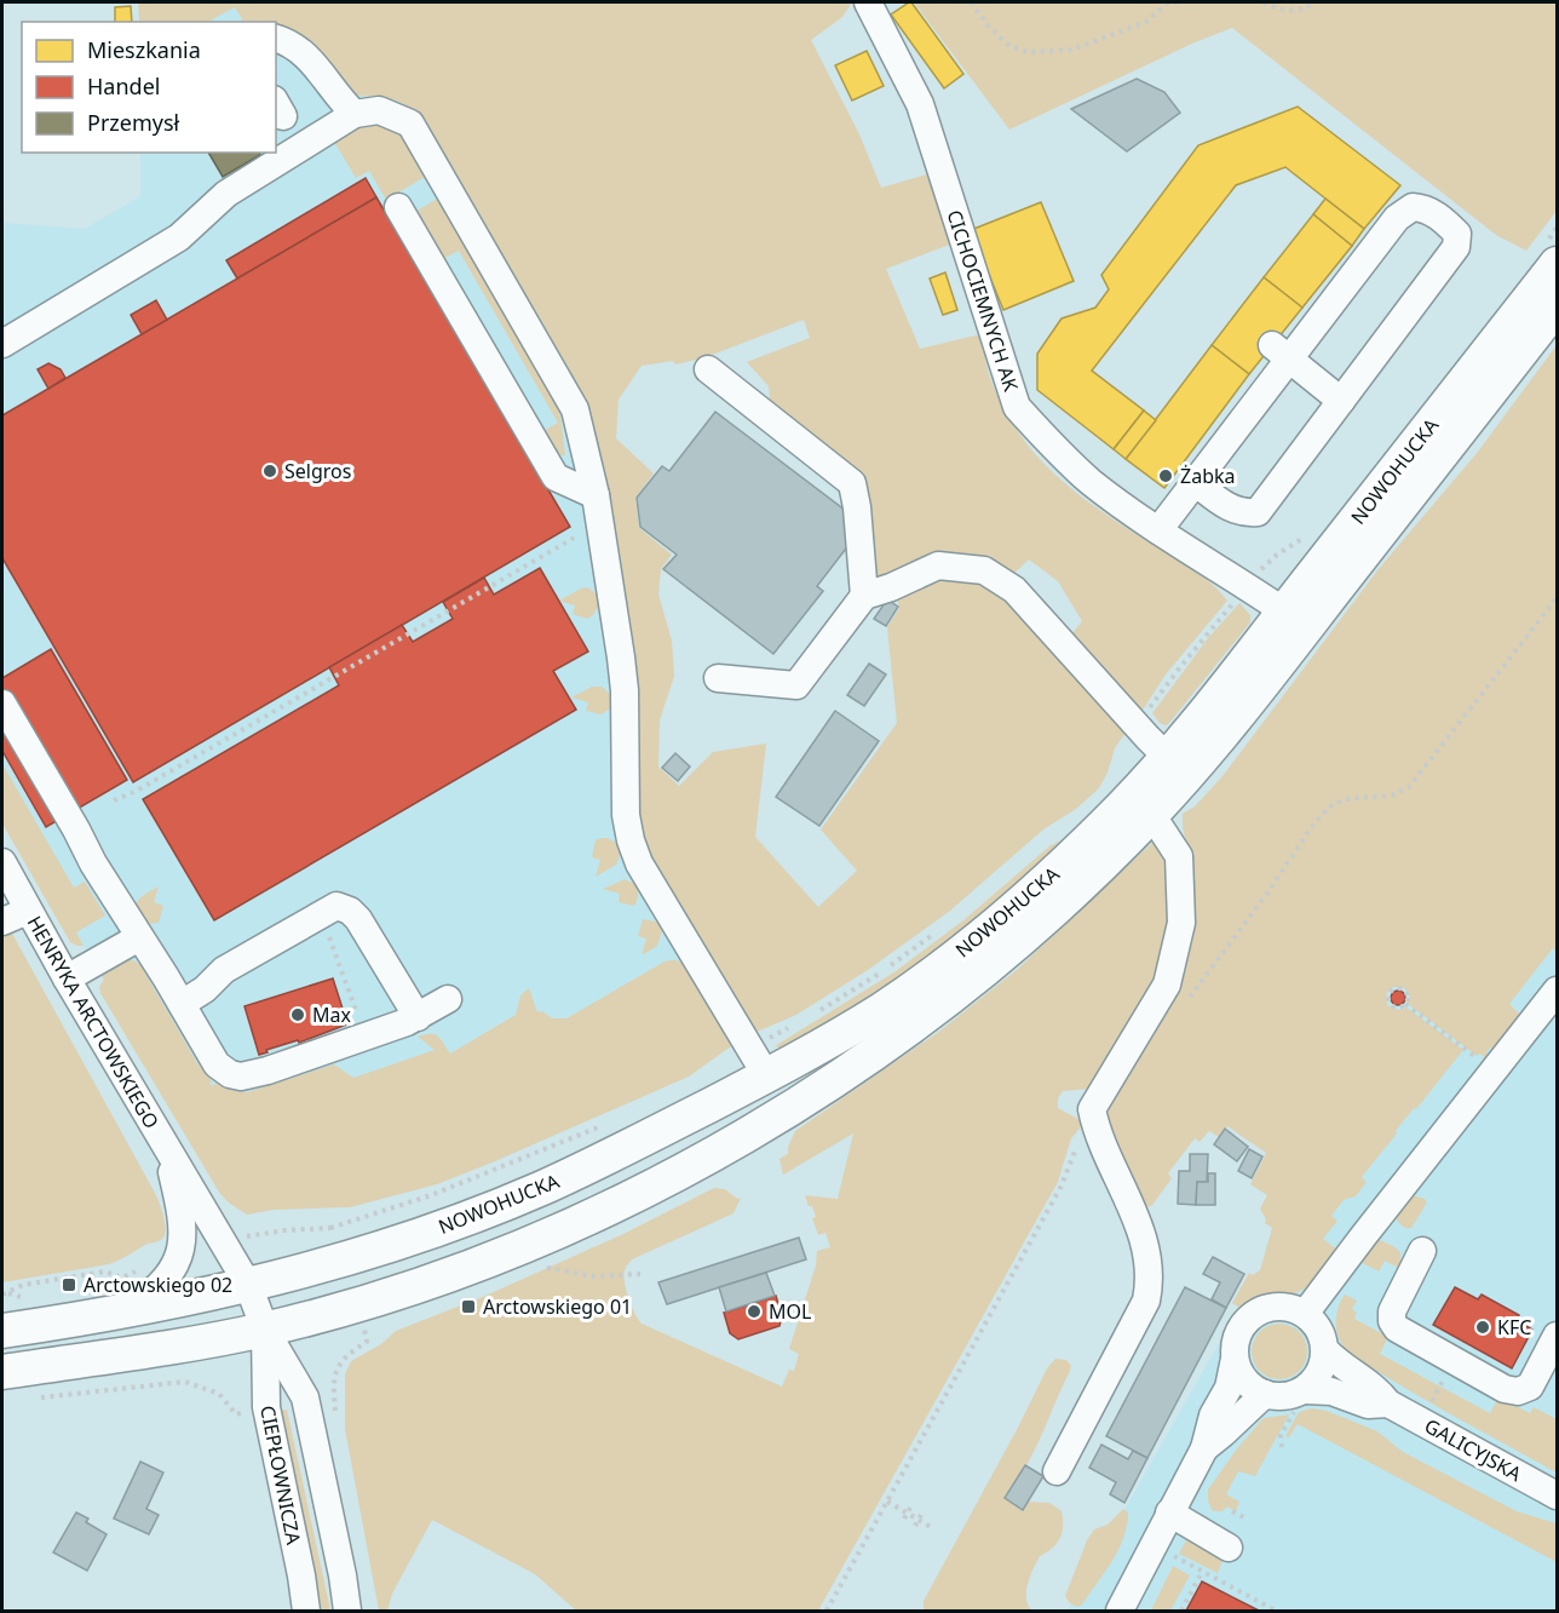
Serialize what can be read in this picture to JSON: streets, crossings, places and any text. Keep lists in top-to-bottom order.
{
  "streets": {
    "main road": ["NOWOHUCKA"],
    "street": [
      "CICHOCIEMNYCH AK",
      "HENRYKA ARCTOWSKIEGO",
      "GALICYJSKA",
      "CIEPŁOWNICZA"
    ]
  },
  "crossings": [
    ["CICHOCIEMNYCH AK", "NOWOHUCKA"],
    ["NOWOHUCKA", "HENRYKA ARCTOWSKIEGO"],
    ["NOWOHUCKA", "CIEPŁOWNICZA"]
  ],
  "places": {
    "other": [
      "Selgros",
      "Żabka",
      "Max",
      "MOL",
      "KFC"
    ],
    "transit": ["Arctowskiego 02", "Arctowskiego 01"]
  },
  "legend": ["Mieszkania", "Handel", "Przemysł"]
}
